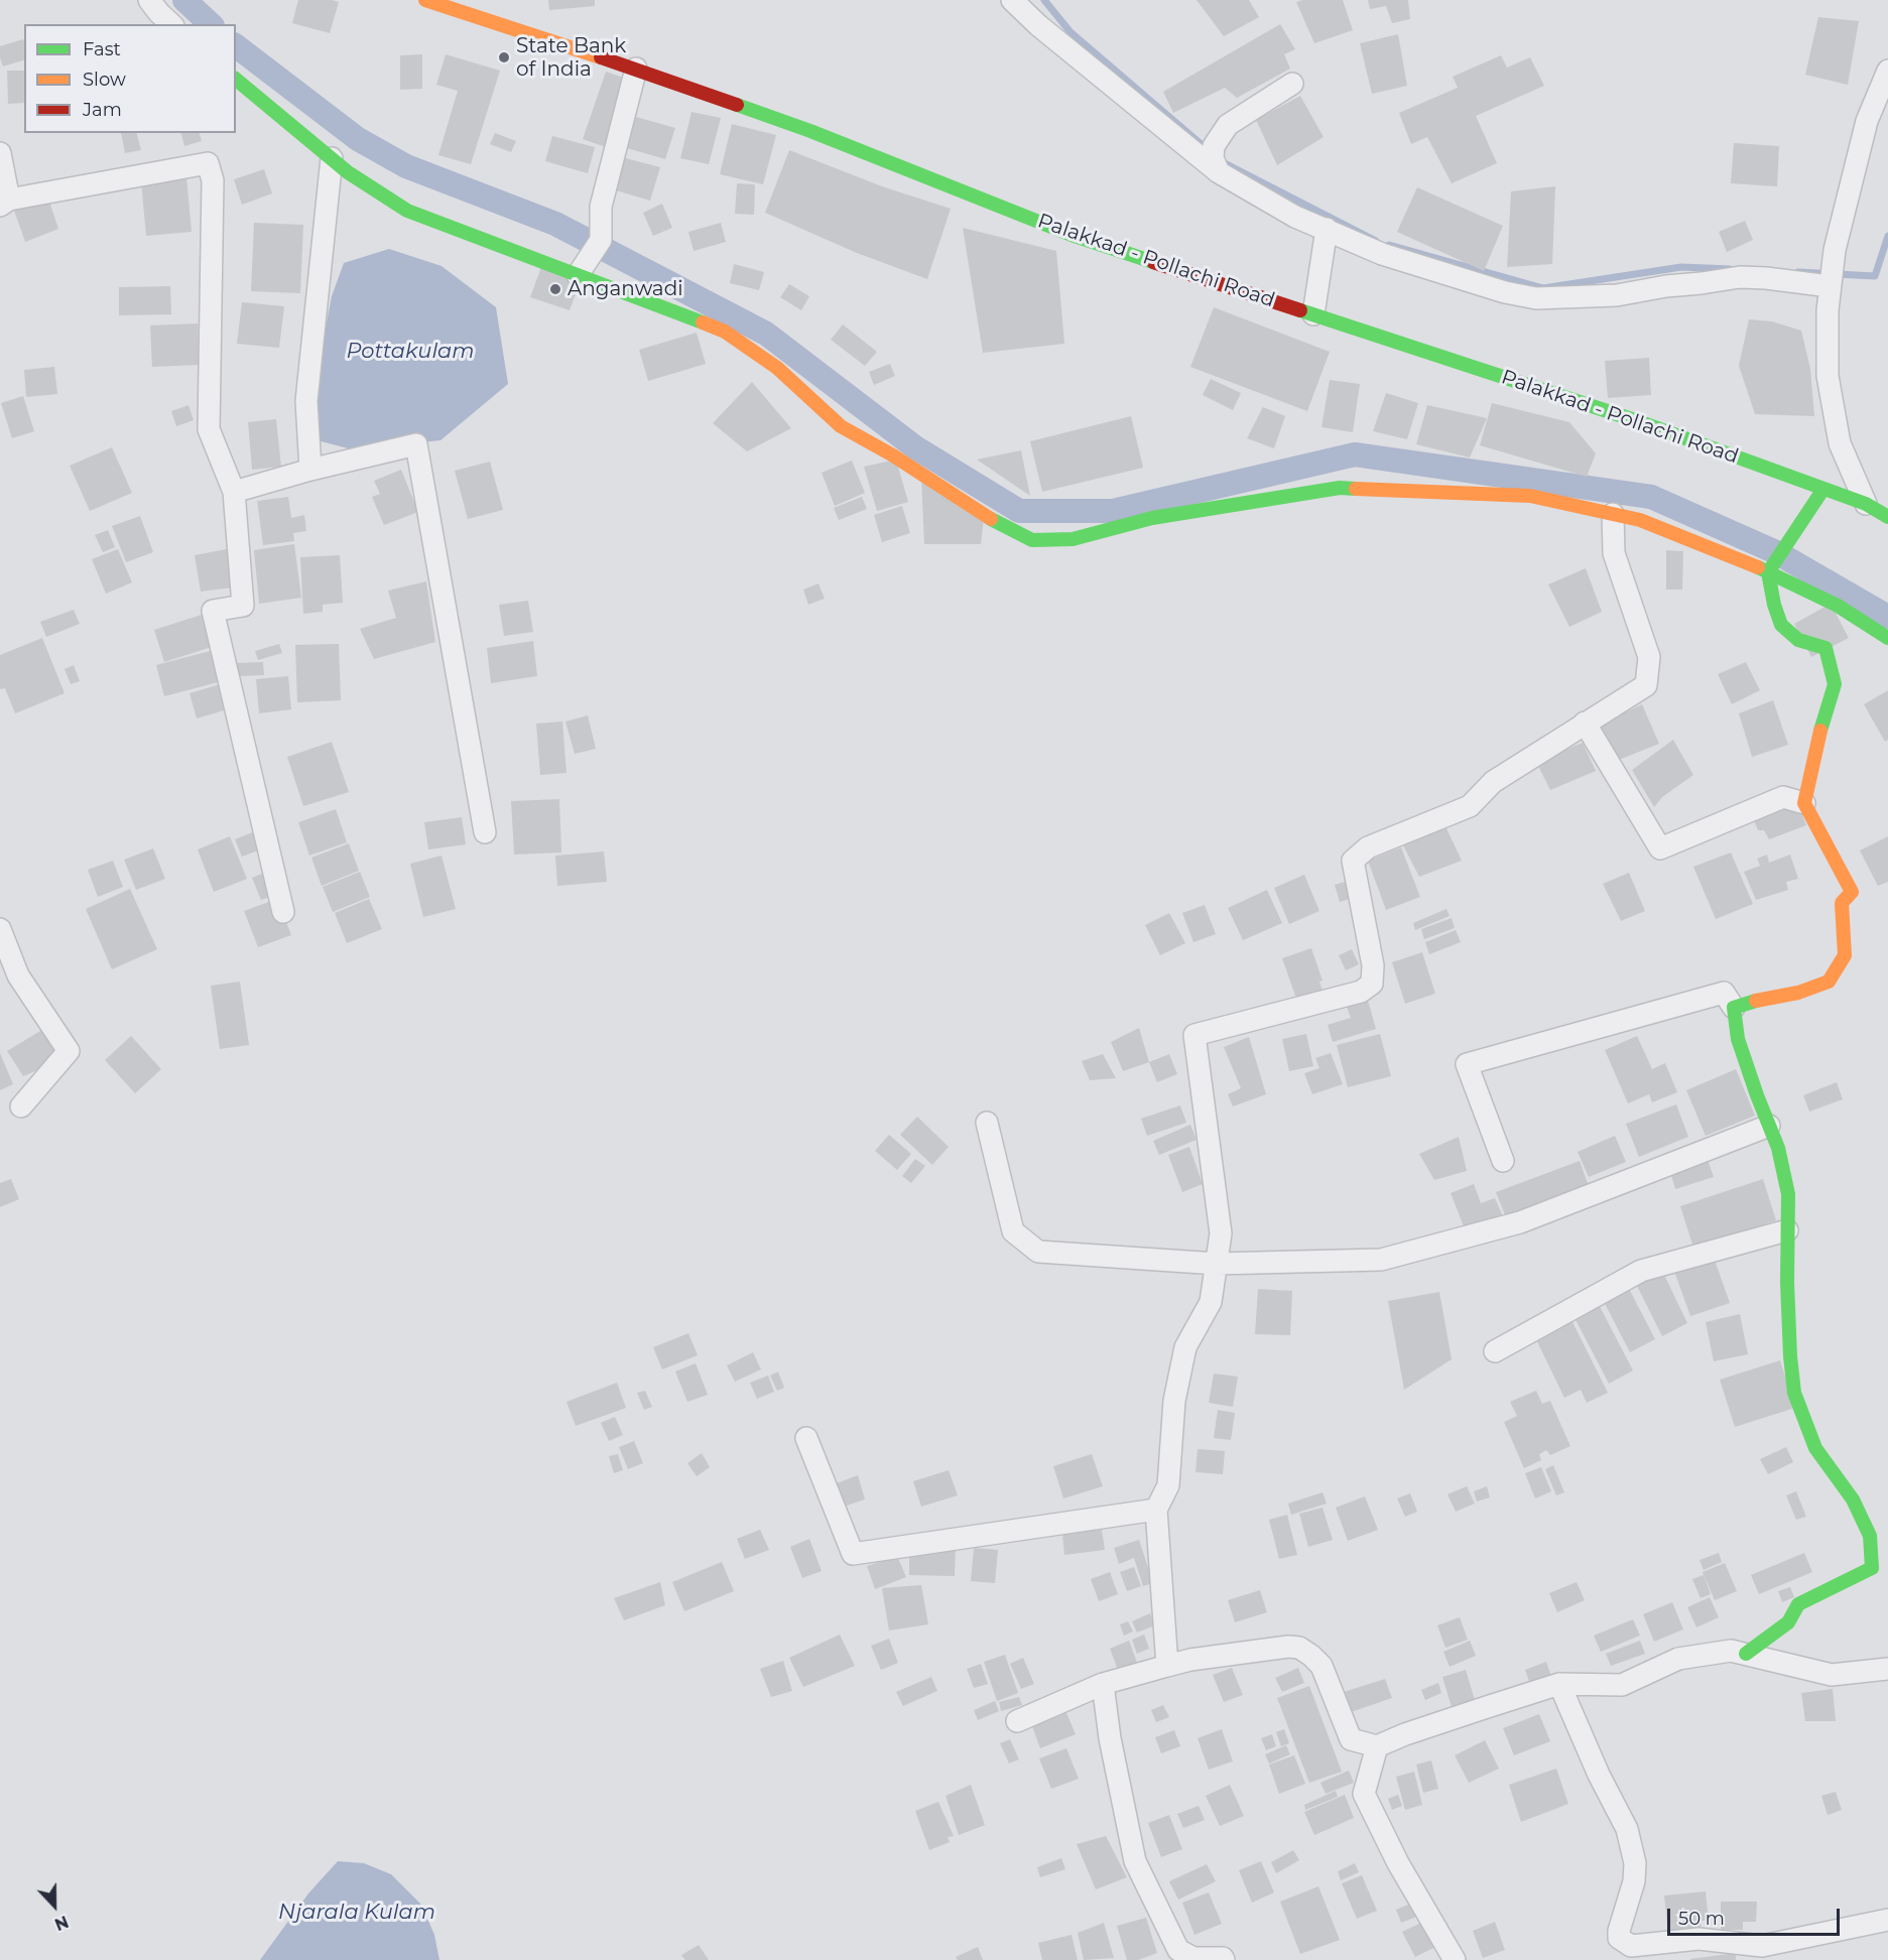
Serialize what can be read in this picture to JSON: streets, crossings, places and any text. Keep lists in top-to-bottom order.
{
  "streets": {
    "street": ["Palakkad - Pollachi Road"]
  },
  "water": ["Pottakulam", "Njarala Kulam"],
  "places": ["State Bank of India", "Anganwadi"],
  "legend": ["Fast", "Slow", "Jam"],
  "scale_bar": "50 m",
  "north": "bottom"
}
